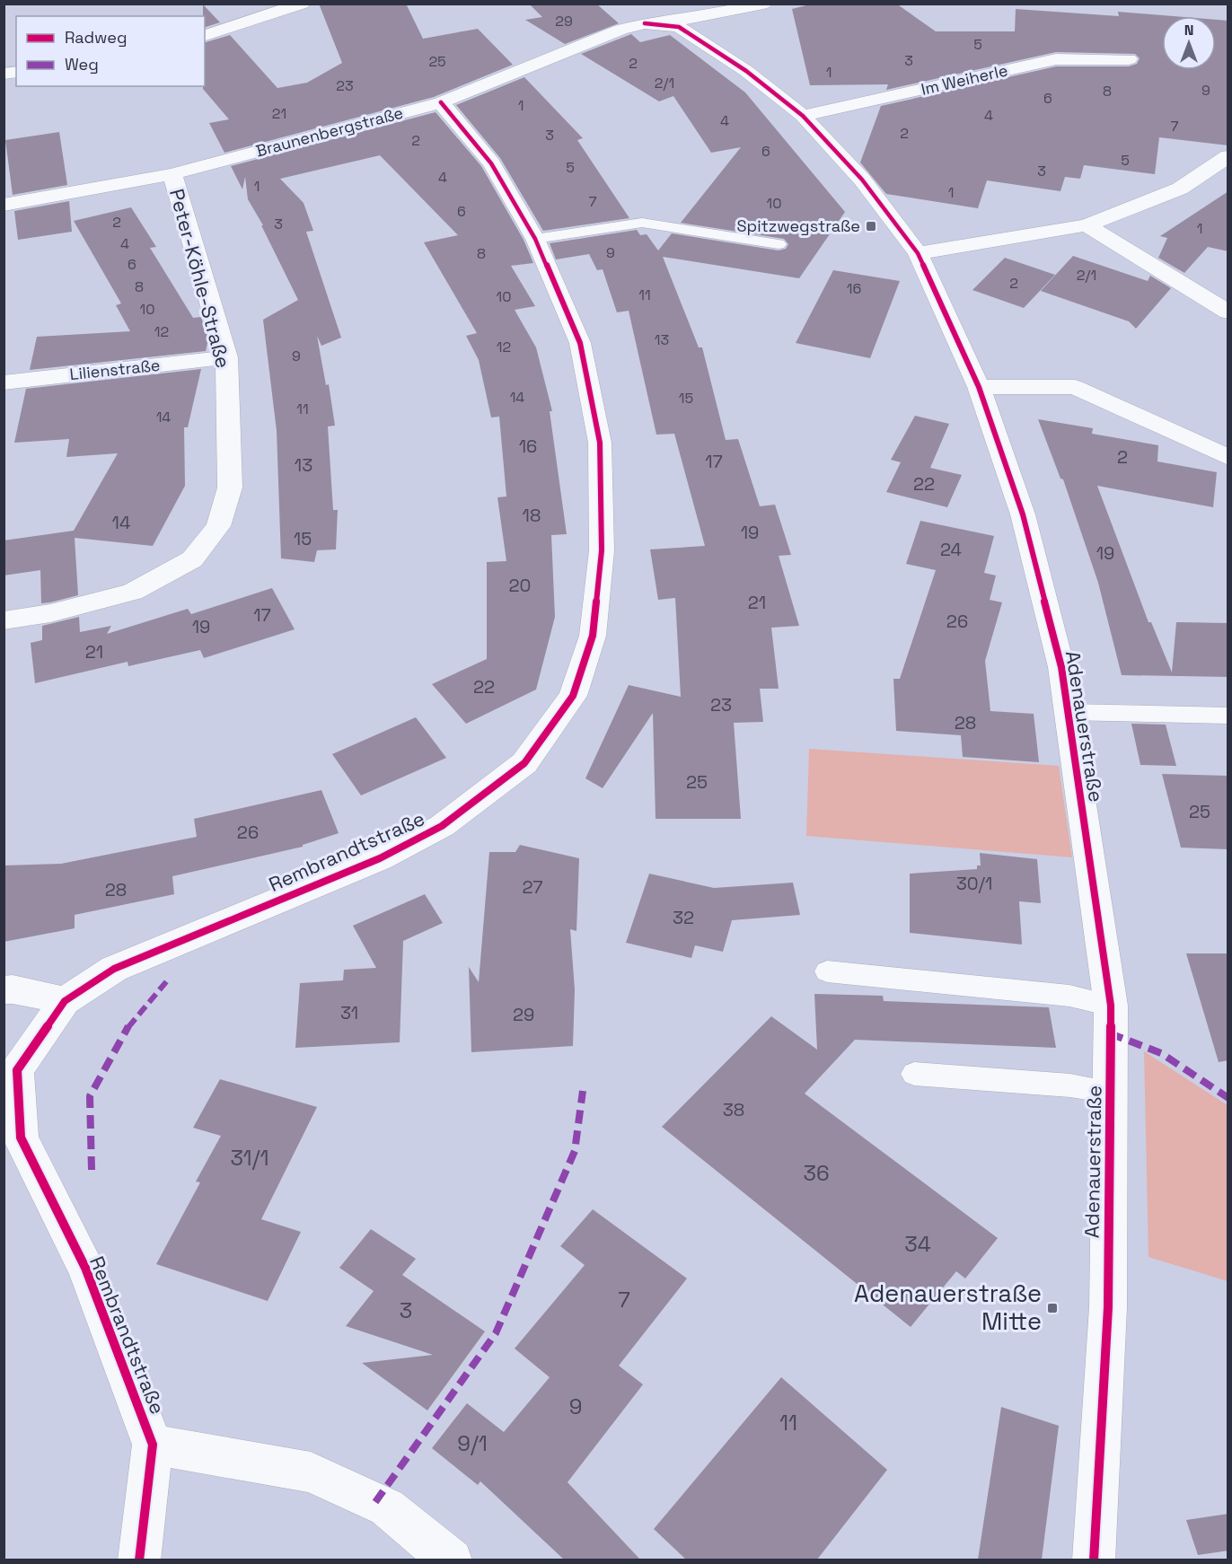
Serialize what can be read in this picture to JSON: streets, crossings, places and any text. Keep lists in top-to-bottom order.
{
  "streets": {
    "street": [
      "Im Weiherle",
      "Braunenbergstraße",
      "Peter-Köhle-Straße",
      "Lilienstraße",
      "Adenauerstraße",
      "Rembrandtstraße"
    ]
  },
  "crossings": [
    ["Im Weiherle", "Adenauerstraße"],
    ["Braunenbergstraße", "Peter-Köhle-Straße"],
    ["Braunenbergstraße", "Adenauerstraße"],
    ["Braunenbergstraße", "Rembrandtstraße"],
    ["Peter-Köhle-Straße", "Lilienstraße"]
  ],
  "places": {
    "transit": ["Spitzwegstraße", "Adenauerstraße Mitte"]
  },
  "house_numbers": [
    "29",
    "5",
    "3",
    "25",
    "2",
    "1",
    "2/1",
    "23",
    "9",
    "8",
    "6",
    "1",
    "21",
    "4",
    "4",
    "7",
    "2",
    "3",
    "2",
    "6",
    "5",
    "5",
    "3",
    "4",
    "1",
    "1",
    "7",
    "10",
    "6",
    "2",
    "3",
    "1",
    "4",
    "9",
    "8",
    "6",
    "2/1",
    "2",
    "8",
    "16",
    "11",
    "10",
    "10",
    "12",
    "13",
    "12",
    "9",
    "14",
    "15",
    "11",
    "14",
    "16",
    "2",
    "17",
    "13",
    "22",
    "18",
    "14",
    "19",
    "15",
    "24",
    "19",
    "20",
    "21",
    "17",
    "26",
    "19",
    "21",
    "22",
    "23",
    "28",
    "25",
    "25",
    "26",
    "30/1",
    "27",
    "28",
    "32",
    "31",
    "29",
    "38",
    "31/1",
    "36",
    "34",
    "7",
    "3",
    "9",
    "11",
    "9/1"
  ],
  "legend": ["Radweg", "Weg"],
  "north": "top"
}
